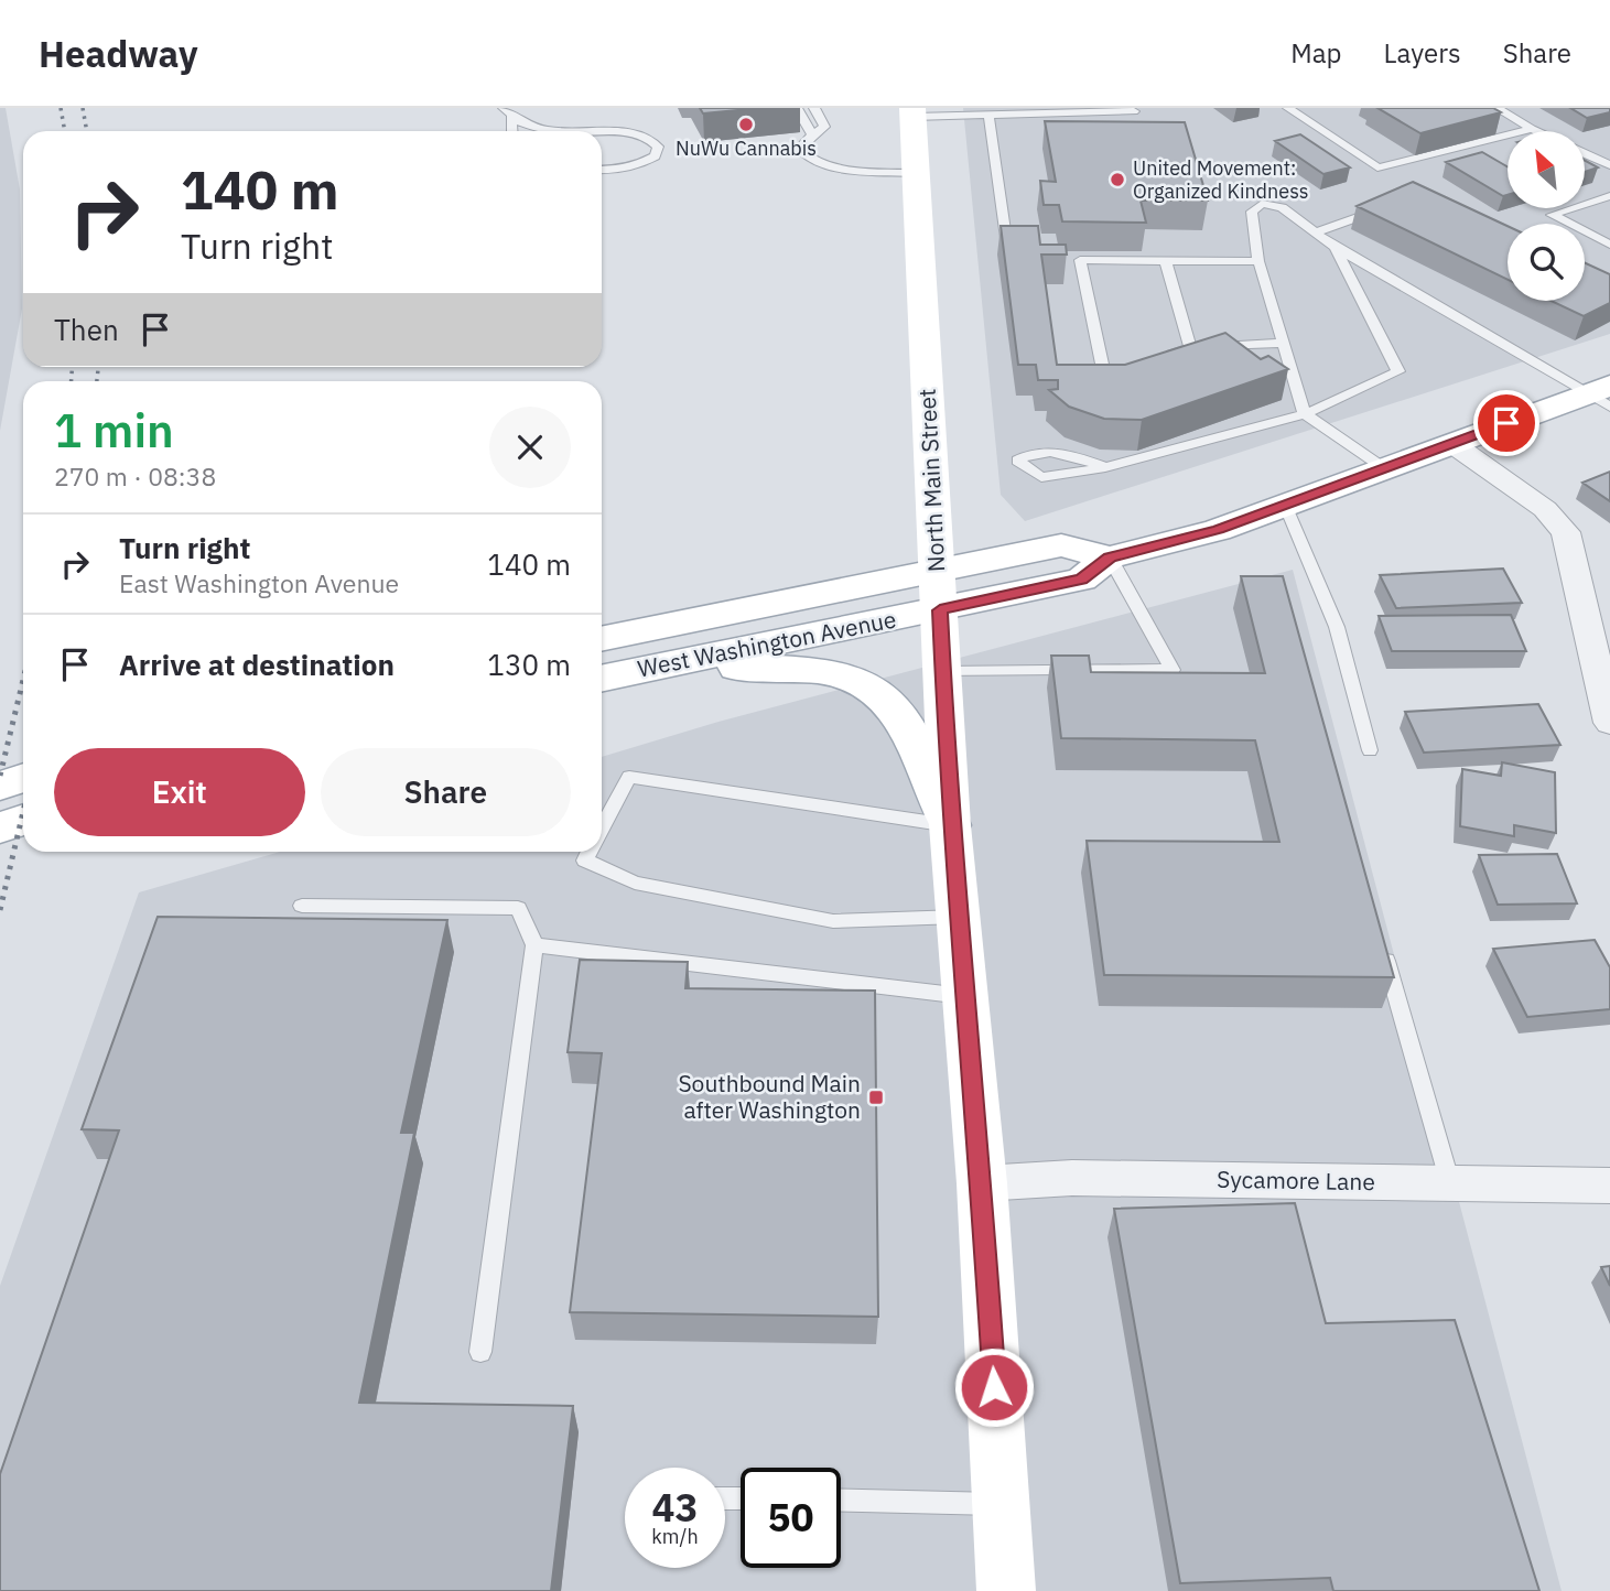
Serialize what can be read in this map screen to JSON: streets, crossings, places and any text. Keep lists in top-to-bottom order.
{
  "streets": {
    "main road": ["North Main Street", "West Washington Avenue"],
    "street": ["Sycamore Lane"]
  },
  "crossings": [
    ["North Main Street", "West Washington Avenue"],
    ["North Main Street", "Sycamore Lane"]
  ],
  "places": {
    "other": ["NuWu Cannabis", "United Movement: Organized Kindness"],
    "transit": ["Southbound Main after Washington"]
  },
  "north": "top left",
  "page": {
    "header": "Headway",
    "nav": ["Map", "Layers", "Share"],
    "turn": ["140 m", "Turn right"],
    "then": "Then",
    "heading": ["1 min", "270 m · 08:38"],
    "list": [
      {
        "name": "Turn right",
        "note": "East Washington Avenue",
        "value": "140 m"
      },
      {
        "name": "Arrive at destination",
        "value": "130 m"
      }
    ],
    "buttons": ["Exit", "Share"],
    "speed": "43 km/h",
    "limit": "50"
  }
}
